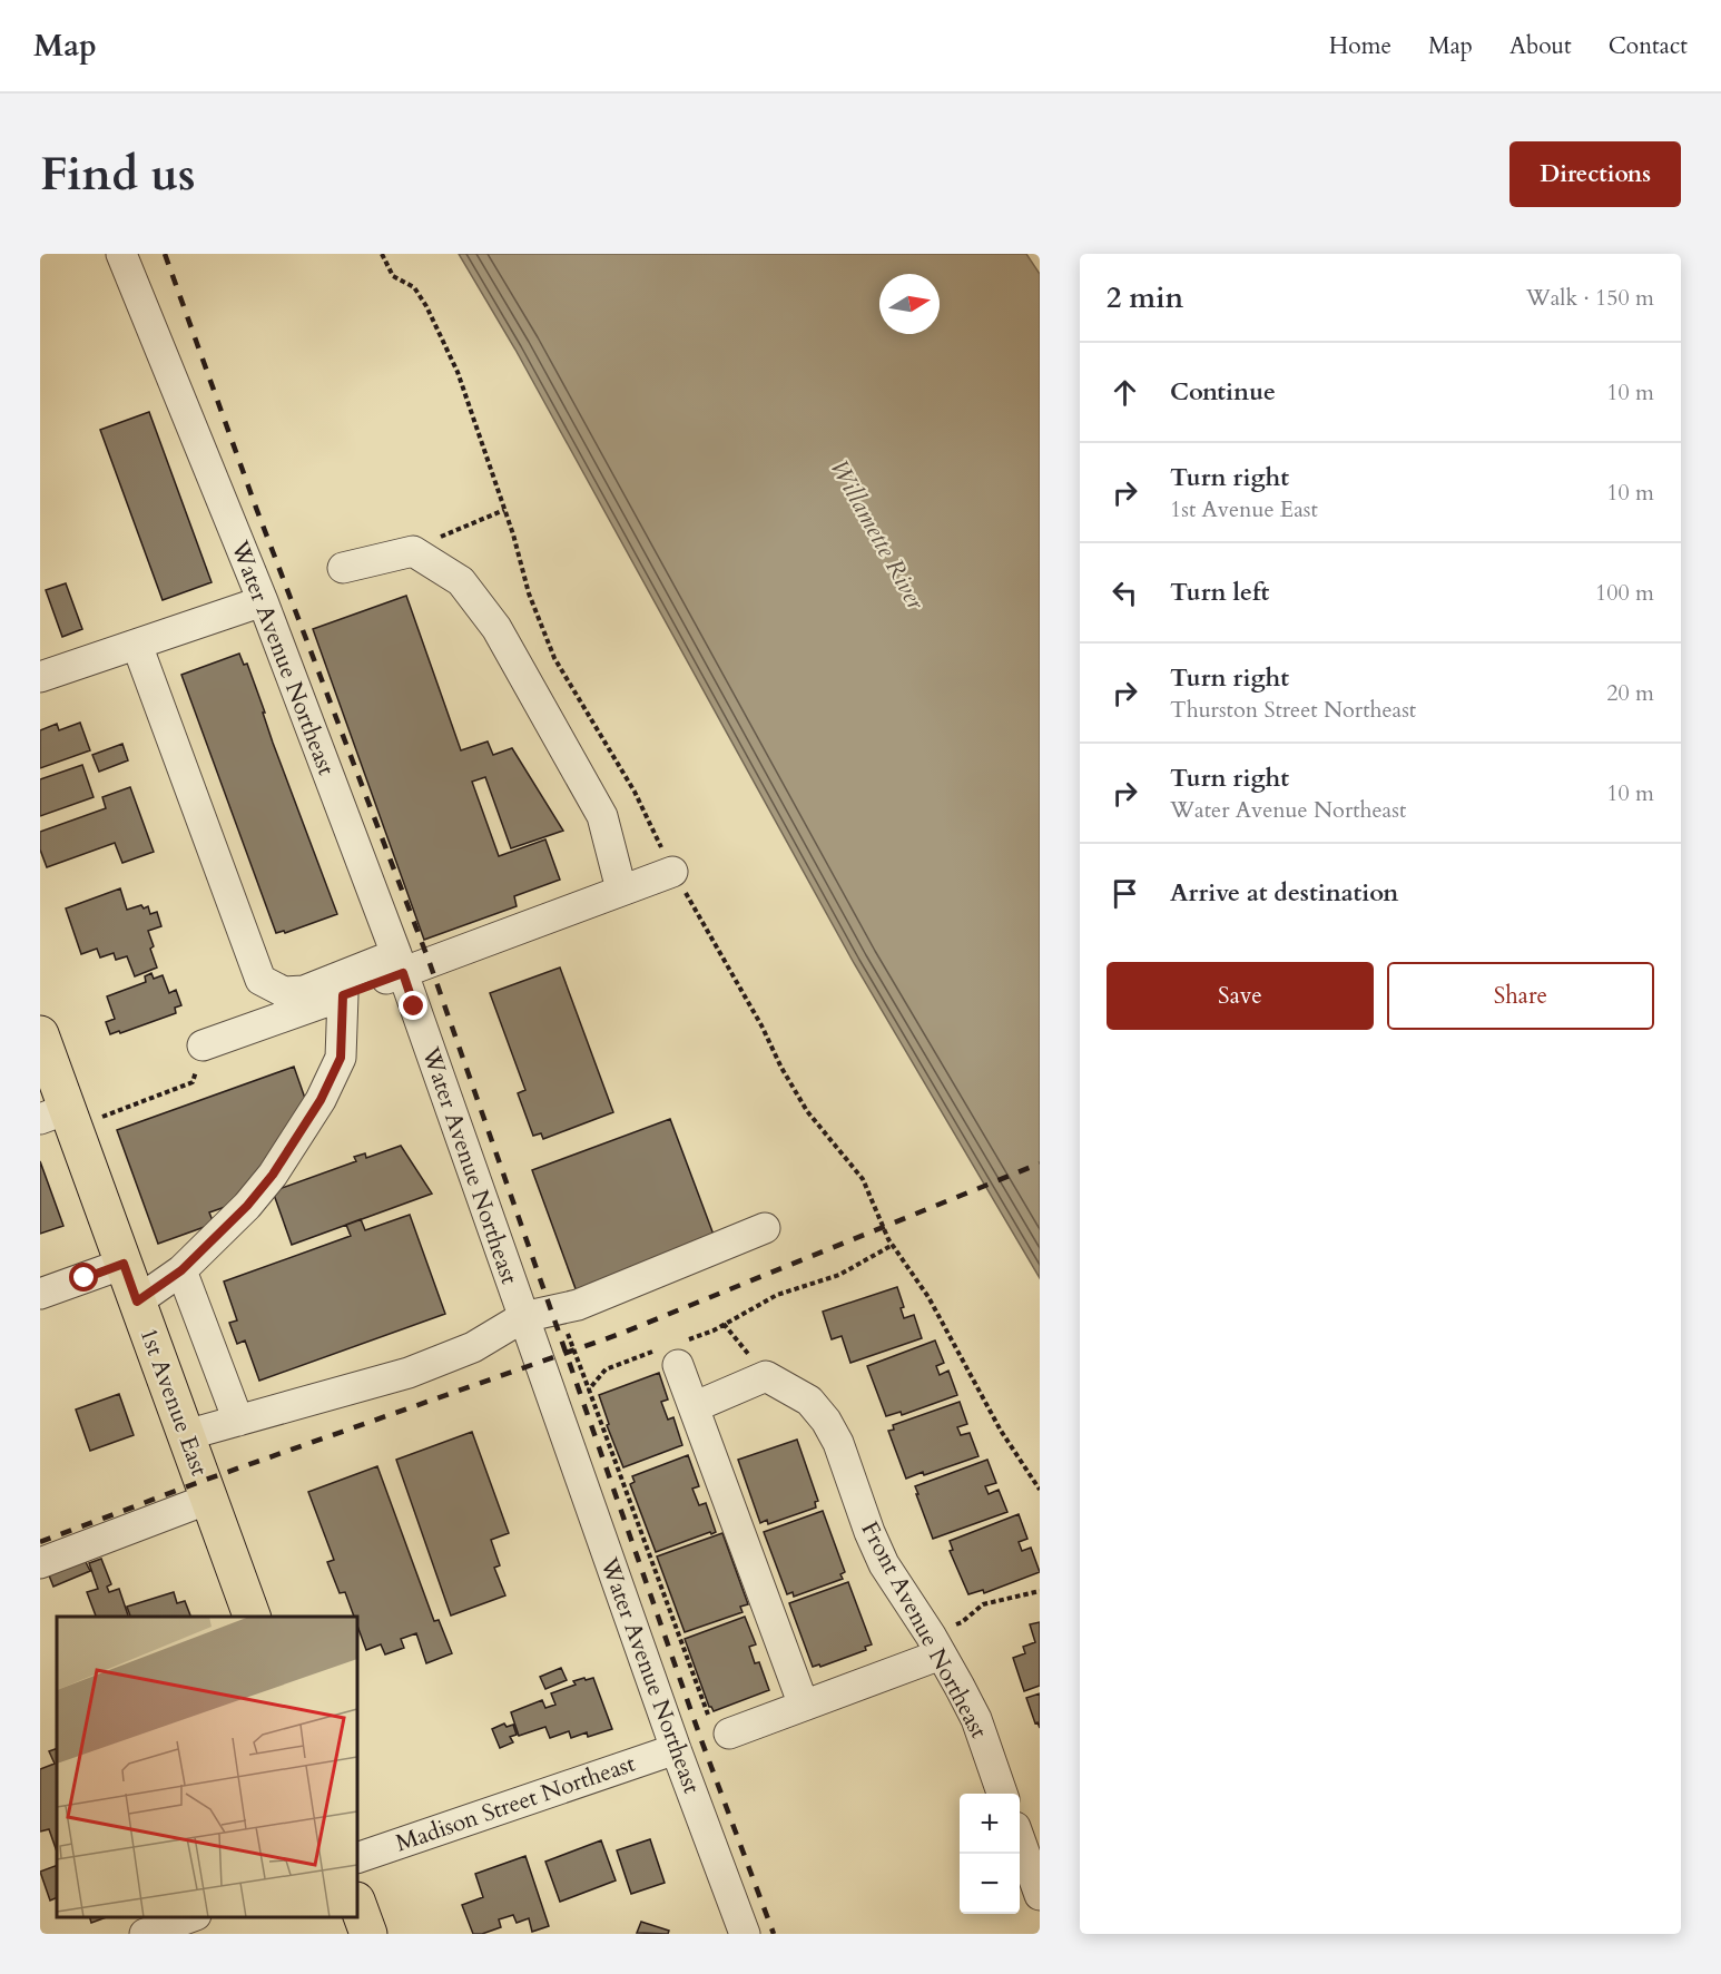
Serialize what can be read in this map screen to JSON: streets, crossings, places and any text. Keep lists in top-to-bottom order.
{
  "streets": {
    "main road": ["1st Avenue East"],
    "street": ["Water Avenue Northeast", "Front Avenue Northeast", "Madison Street Northeast"]
  },
  "crossings": [
    ["Water Avenue Northeast", "Madison Street Northeast"]
  ],
  "water": ["Willamette River"],
  "north": "right",
  "page": {
    "header": "Map",
    "nav": [
      "Home",
      "Map",
      "About",
      "Contact"
    ],
    "buttons": [
      "Directions",
      ["Save", "Share"]
    ],
    "title": "Find us",
    "heading": ["2 min", "Walk · 150 m"],
    "list": [
      ["Continue", "10 m"],
      ["Turn right", "1st Avenue East", "10 m"],
      ["Turn left", "100 m"],
      ["Turn right", "Thurston Street Northeast", "20 m"],
      ["Turn right", "Water Avenue Northeast", "10 m"],
      "Arrive at destination"
    ],
    "map_buttons": ["+", "−"]
  }
}
